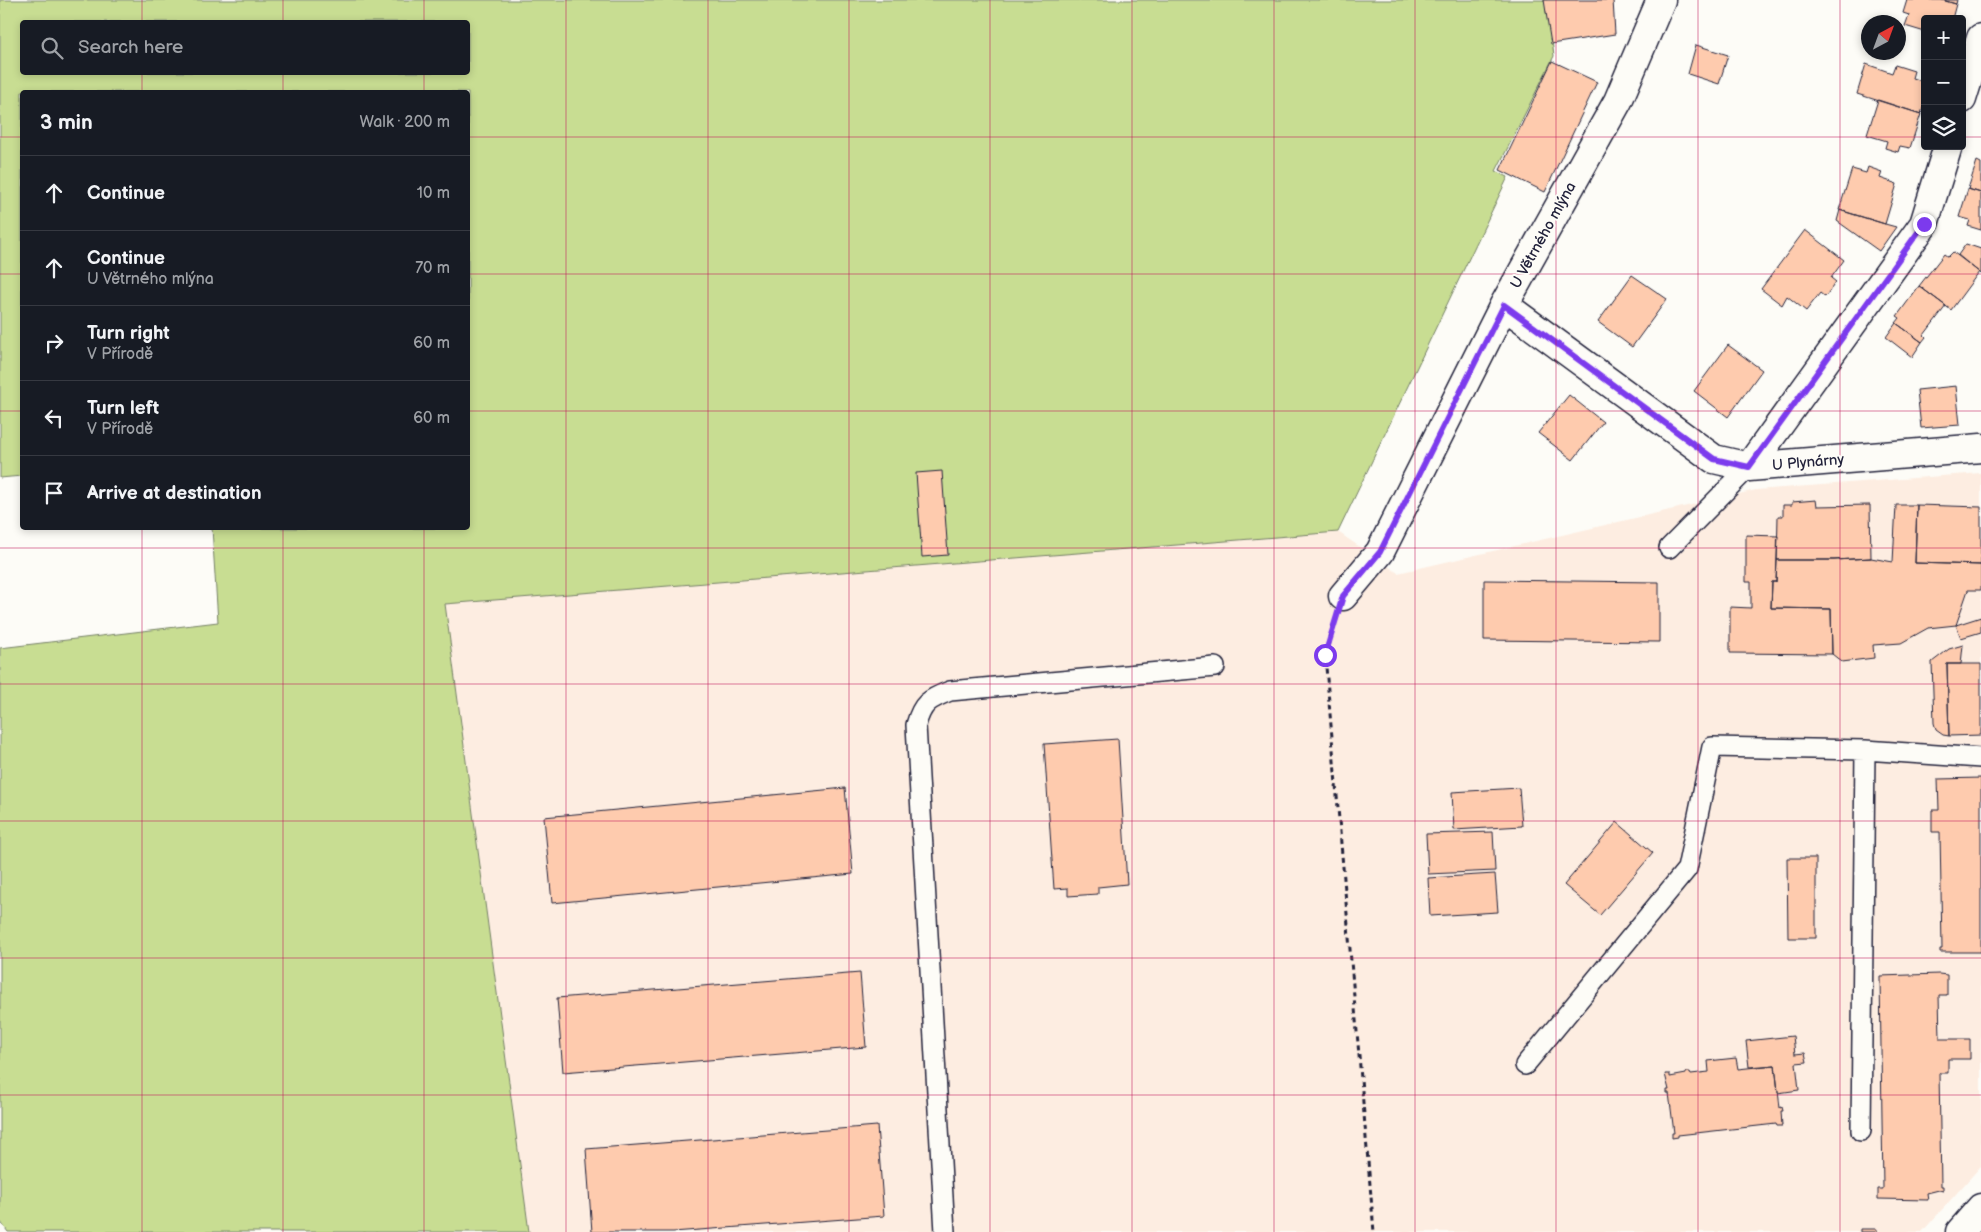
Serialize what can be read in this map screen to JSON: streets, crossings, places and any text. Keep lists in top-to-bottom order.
{
  "streets": {
    "street": ["U Větrného mlýna", "U Plynárny"]
  },
  "crossings": [
    ["U Větrného mlýna", "U Plynárny"]
  ],
  "north": "top right",
  "page": {
    "map_buttons": ["+", "−"],
    "search": "Search here",
    "heading": ["3 min", "Walk · 200 m"],
    "list": [
      ["Continue", "10 m"],
      ["Continue", "U Větrného mlýna", "70 m"],
      ["Turn right", "V Přírodě", "60 m"],
      ["Turn left", "V Přírodě", "60 m"],
      "Arrive at destination"
    ]
  }
}
